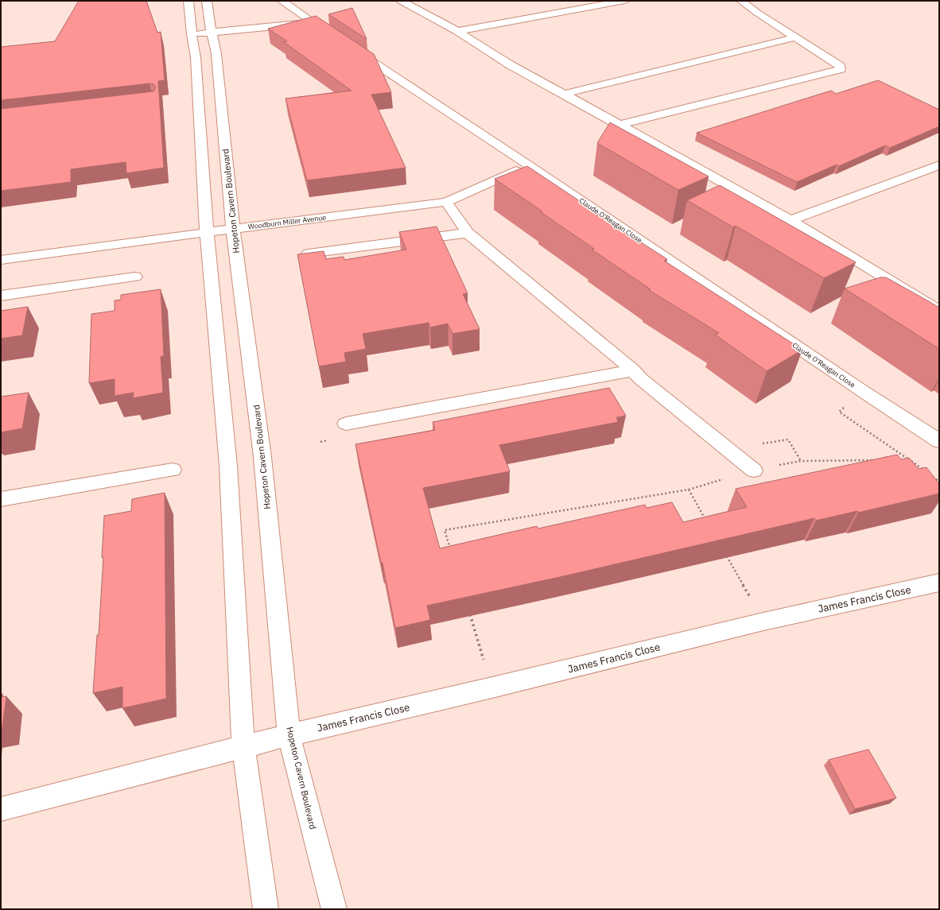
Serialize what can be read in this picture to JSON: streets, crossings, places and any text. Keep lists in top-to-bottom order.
{
  "streets": {
    "street": [
      "Hopeton Cavern Boulevard",
      "Claude O'Reagan Close",
      "Woodburn Miller Avenue",
      "James Francis Close"
    ]
  },
  "crossings": [
    ["Hopeton Cavern Boulevard", "Woodburn Miller Avenue"],
    ["Hopeton Cavern Boulevard", "James Francis Close"],
    ["Claude O'Reagan Close", "Woodburn Miller Avenue"]
  ]
}
